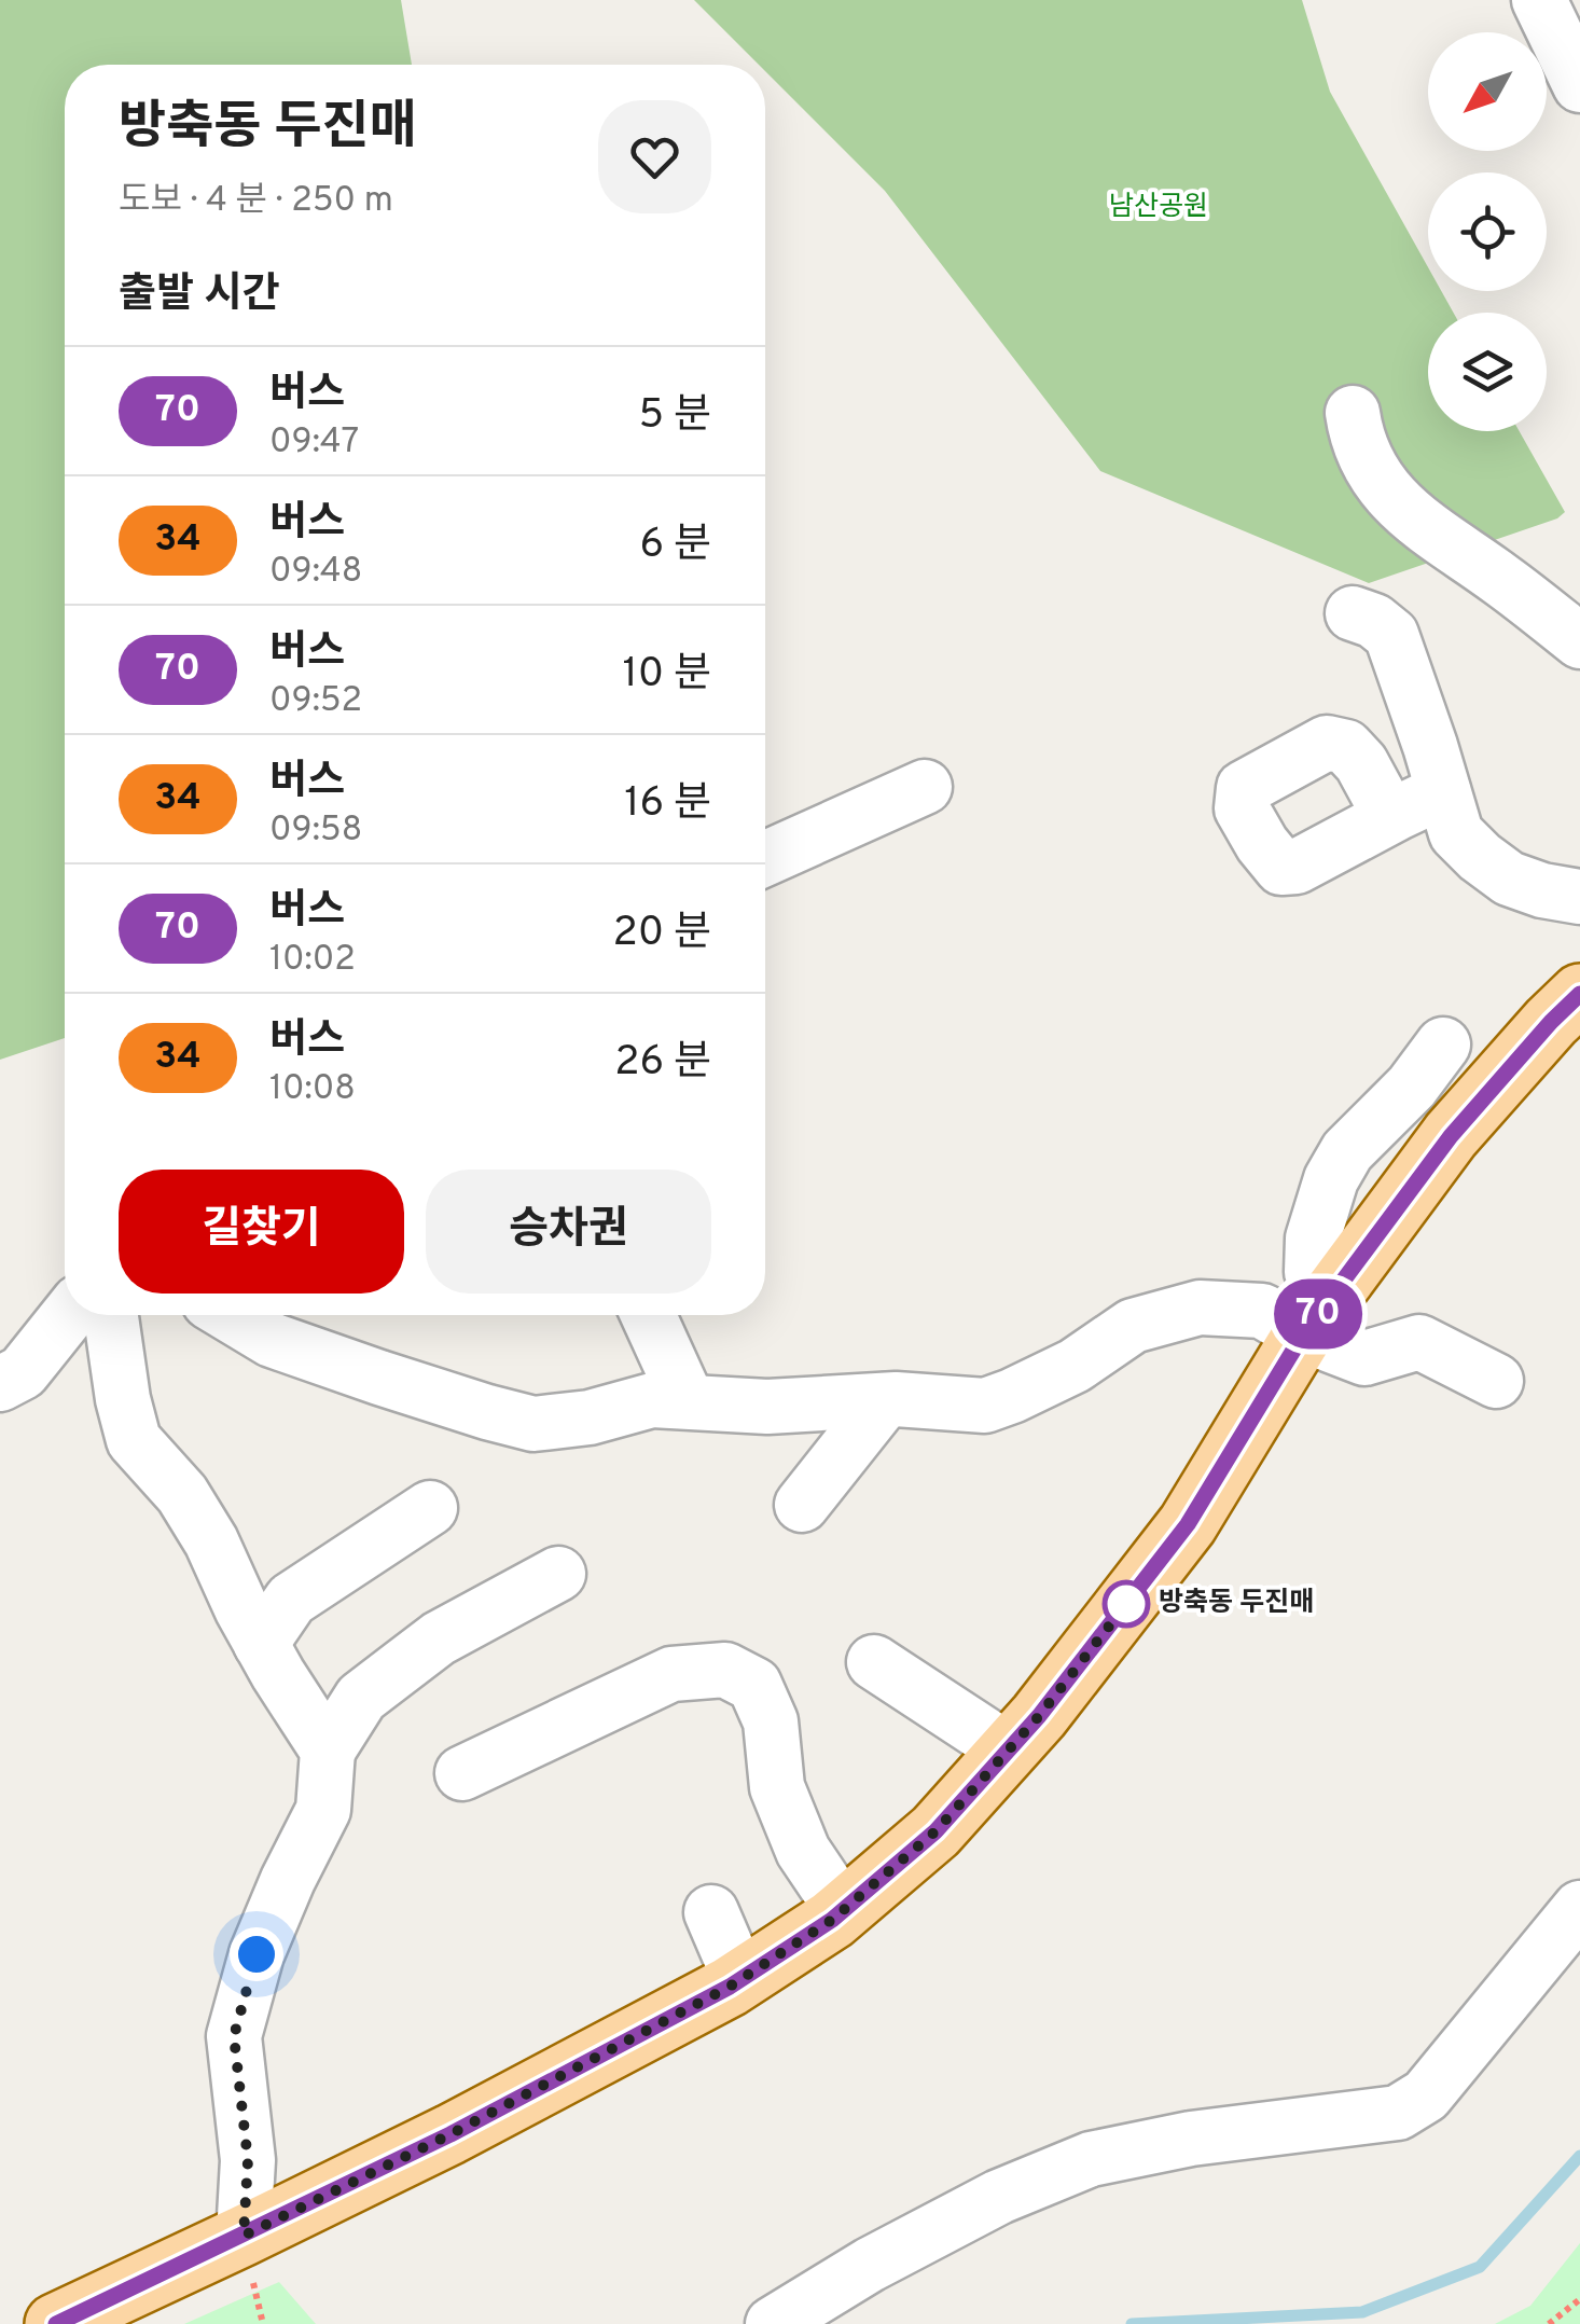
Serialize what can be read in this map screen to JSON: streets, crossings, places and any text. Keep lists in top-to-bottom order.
{
  "parks": ["남산공원"],
  "places": ["방축동 두진매"],
  "lines": ["bus line 70"],
  "north": "bottom left",
  "page": {
    "on_map": "70",
    "heading": [
      ["방축동 두진매", "도보 · 4 분 · 250 m"],
      "출발 시간"
    ],
    "list": [
      {
        "mark": "70",
        "name": "버스",
        "note": "09:47",
        "value": "5 분"
      },
      {
        "mark": "34",
        "name": "버스",
        "note": "09:48",
        "value": "6 분"
      },
      {
        "mark": "70",
        "name": "버스",
        "note": "09:52",
        "value": "10 분"
      },
      {
        "mark": "34",
        "name": "버스",
        "note": "09:58",
        "value": "16 분"
      },
      {
        "mark": "70",
        "name": "버스",
        "note": "10:02",
        "value": "20 분"
      },
      {
        "mark": "34",
        "name": "버스",
        "note": "10:08",
        "value": "26 분"
      }
    ],
    "buttons": ["길찾기", "승차권"]
  }
}
